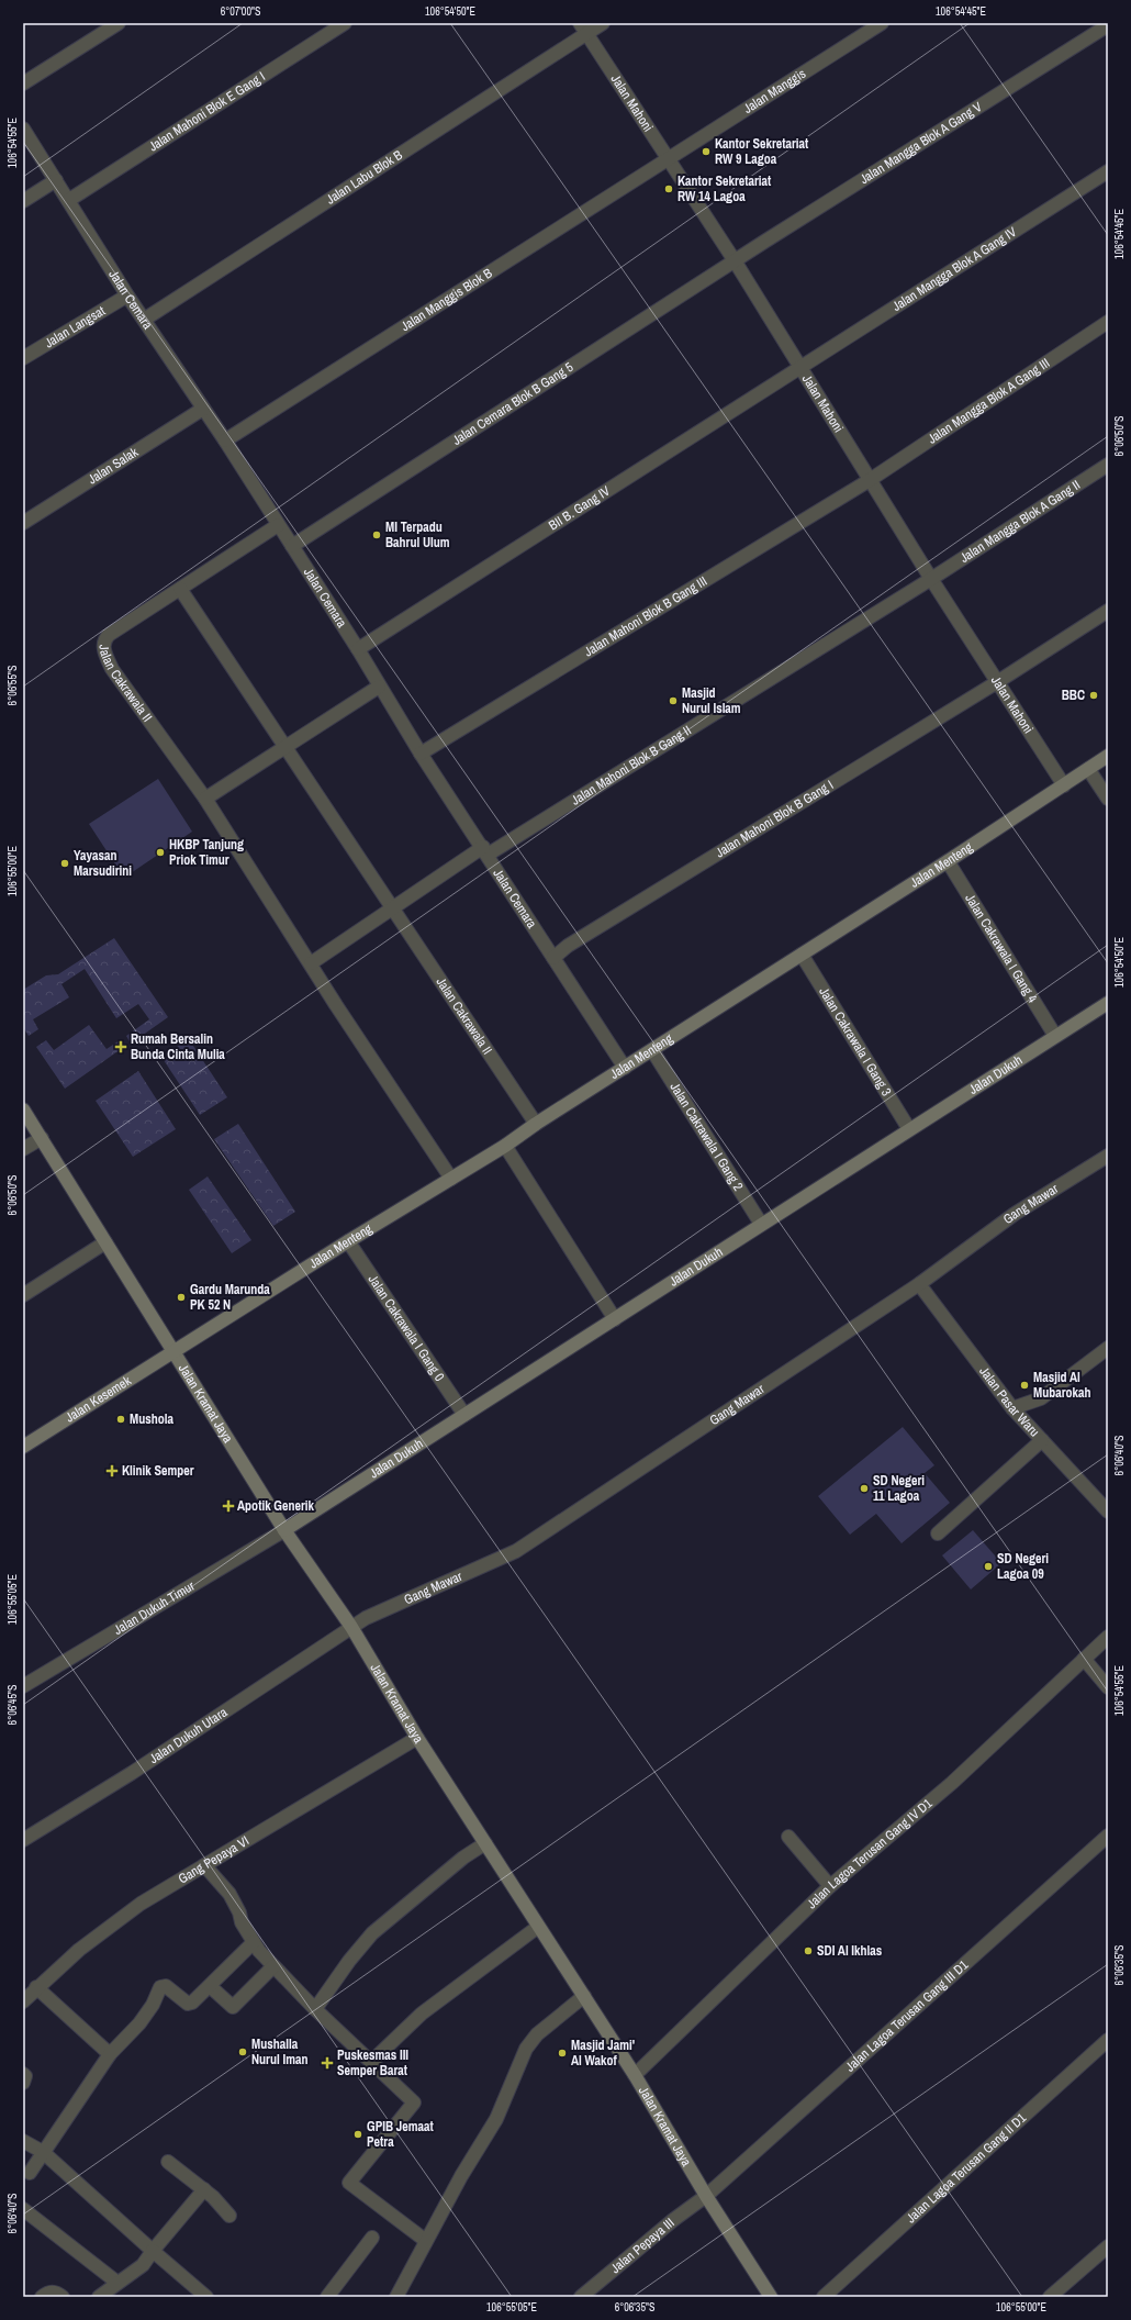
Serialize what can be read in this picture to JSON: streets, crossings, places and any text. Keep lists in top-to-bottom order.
{
  "streets": {
    "street": [
      "Jalan Manggis",
      "Jalan Mahoni",
      "Jalan Mahoni Blok E Gang I",
      "Jalan Mangga Blok A Gang V",
      "Jalan Labu Blok B",
      "Jalan Mangga Blok A Gang IV",
      "Jalan Cemara",
      "Jalan Manggis Blok B",
      "Jalan Langsat",
      "Jalan Mangga Blok A Gang III",
      "Jalan Cemara Blok B Gang 5",
      "Jalan Salak",
      "BII B. Gang IV",
      "Jalan Mangga Blok A Gang II",
      "Jalan Mahoni Blok B Gang III",
      "Jalan Cakrawala II",
      "Jalan Mahoni Blok B Gang II",
      "Jalan Mahoni Blok B Gang I",
      "Jalan Menteng",
      "Jalan Cakrawala I Gang 4",
      "Jalan Cakrawala I Gang 3",
      "Jalan Dukuh",
      "Jalan Cakrawala I Gang 2",
      "Gang Mawar",
      "Jalan Cakrawala I Gang 0",
      "Jalan Kesemek",
      "Jalan Pasar Waru",
      "Jalan Kramat Jaya",
      "Jalan Dukuh Timur",
      "Jalan Dukuh Utara",
      "Jalan Lagoa Terusan Gang IV D1",
      "Gang Pepaya VI",
      "Jalan Lagoa Terusan Gang III D1",
      "Jalan Lagoa Terusan Gang II D1",
      "Jalan Pepaya III"
    ]
  },
  "crossings": [
    ["Jalan Manggis", "Jalan Mahoni"],
    ["Jalan Manggis", "Jalan Manggis Blok B"],
    ["Jalan Mahoni", "Jalan Mangga Blok A Gang V"],
    ["Jalan Mahoni", "Jalan Labu Blok B"],
    ["Jalan Mahoni", "Jalan Mangga Blok A Gang IV"],
    ["Jalan Mahoni", "Jalan Manggis Blok B"],
    ["Jalan Mahoni", "Jalan Mangga Blok A Gang III"],
    ["Jalan Mahoni", "Jalan Cemara Blok B Gang 5"],
    ["Jalan Mahoni", "BII B. Gang IV"],
    ["Jalan Mahoni", "Jalan Mangga Blok A Gang II"],
    ["Jalan Mahoni", "Jalan Mahoni Blok B Gang III"],
    ["Jalan Mahoni", "Jalan Mahoni Blok B Gang II"],
    ["Jalan Mahoni", "Jalan Mahoni Blok B Gang I"],
    ["Jalan Mahoni", "Jalan Menteng"],
    ["Jalan Mahoni Blok E Gang I", "Jalan Cemara"],
    ["Jalan Mangga Blok A Gang V", "Jalan Cemara Blok B Gang 5"],
    ["Jalan Labu Blok B", "Jalan Cemara"],
    ["Jalan Mangga Blok A Gang IV", "BII B. Gang IV"],
    ["Jalan Cemara", "Jalan Manggis Blok B"],
    ["Jalan Cemara", "Jalan Langsat"],
    ["Jalan Cemara", "Jalan Cemara Blok B Gang 5"],
    ["Jalan Cemara", "Jalan Salak"],
    ["Jalan Cemara", "BII B. Gang IV"],
    ["Jalan Cemara", "Jalan Mahoni Blok B Gang III"],
    ["Jalan Cemara", "Jalan Cakrawala II"],
    ["Jalan Cemara", "Jalan Mahoni Blok B Gang II"],
    ["Jalan Cemara", "Jalan Mahoni Blok B Gang I"],
    ["Jalan Cemara", "Jalan Menteng"],
    ["Jalan Mangga Blok A Gang III", "Jalan Mahoni Blok B Gang III"],
    ["Jalan Mangga Blok A Gang II", "Jalan Mahoni Blok B Gang II"],
    ["Jalan Cakrawala II", "Jalan Menteng"],
    ["Jalan Menteng", "Jalan Cakrawala I Gang 4"],
    ["Jalan Menteng", "Jalan Cakrawala I Gang 3"],
    ["Jalan Menteng", "Jalan Cakrawala I Gang 2"],
    ["Jalan Menteng", "Jalan Cakrawala I Gang 0"],
    ["Jalan Menteng", "Jalan Kesemek"],
    ["Jalan Menteng", "Jalan Kramat Jaya"],
    ["Jalan Cakrawala I Gang 4", "Jalan Dukuh"],
    ["Jalan Cakrawala I Gang 3", "Jalan Dukuh"],
    ["Jalan Dukuh", "Jalan Cakrawala I Gang 2"],
    ["Jalan Dukuh", "Jalan Cakrawala I Gang 0"],
    ["Jalan Dukuh", "Jalan Kramat Jaya"],
    ["Jalan Dukuh", "Jalan Dukuh Timur"],
    ["Gang Mawar", "Jalan Pasar Waru"],
    ["Gang Mawar", "Jalan Kramat Jaya"],
    ["Gang Mawar", "Jalan Dukuh Utara"],
    ["Jalan Kesemek", "Jalan Kramat Jaya"],
    ["Jalan Kramat Jaya", "Jalan Dukuh Timur"],
    ["Jalan Kramat Jaya", "Jalan Dukuh Utara"],
    ["Jalan Kramat Jaya", "Jalan Lagoa Terusan Gang IV D1"],
    ["Jalan Kramat Jaya", "Gang Pepaya VI"],
    ["Jalan Kramat Jaya", "Jalan Lagoa Terusan Gang III D1"],
    ["Jalan Kramat Jaya", "Jalan Pepaya III"],
    ["Jalan Lagoa Terusan Gang III D1", "Jalan Pepaya III"]
  ],
  "places": {
    "other": [
      "Kantor Sekretariat RW 9 Lagoa",
      "Kantor Sekretariat RW 14 Lagoa",
      "MI Terpadu Bahrul Ulum",
      "BBC",
      "Masjid Nurul Islam",
      "HKBP Tanjung Priok Timur",
      "Yayasan Marsudirini",
      "Gardu Marunda PK 52 N",
      "Masjid Al Mubarokah",
      "Mushola",
      "SD Negeri 11 Lagoa",
      "SD Negeri Lagoa 09",
      "SDI Al Ikhlas",
      "Mushalla Nurul Iman",
      "Masjid Jami' Al Wakof",
      "GPIB Jemaat Petra"
    ],
    "health": [
      "Rumah Bersalin Bunda Cinta Mulia",
      "Klinik Semper",
      "Apotik Generik",
      "Puskesmas III Semper Barat"
    ]
  },
  "coordinates": [
    "6°07'00\"S",
    "106°54'50\"E",
    "106°54'45\"E",
    "106°54'55\"E",
    "6°06'50\"S",
    "6°06'55\"S",
    "106°55'00\"E",
    "6°06'40\"S",
    "106°55'05\"E",
    "6°06'45\"S",
    "6°06'35\"S"
  ]
}
